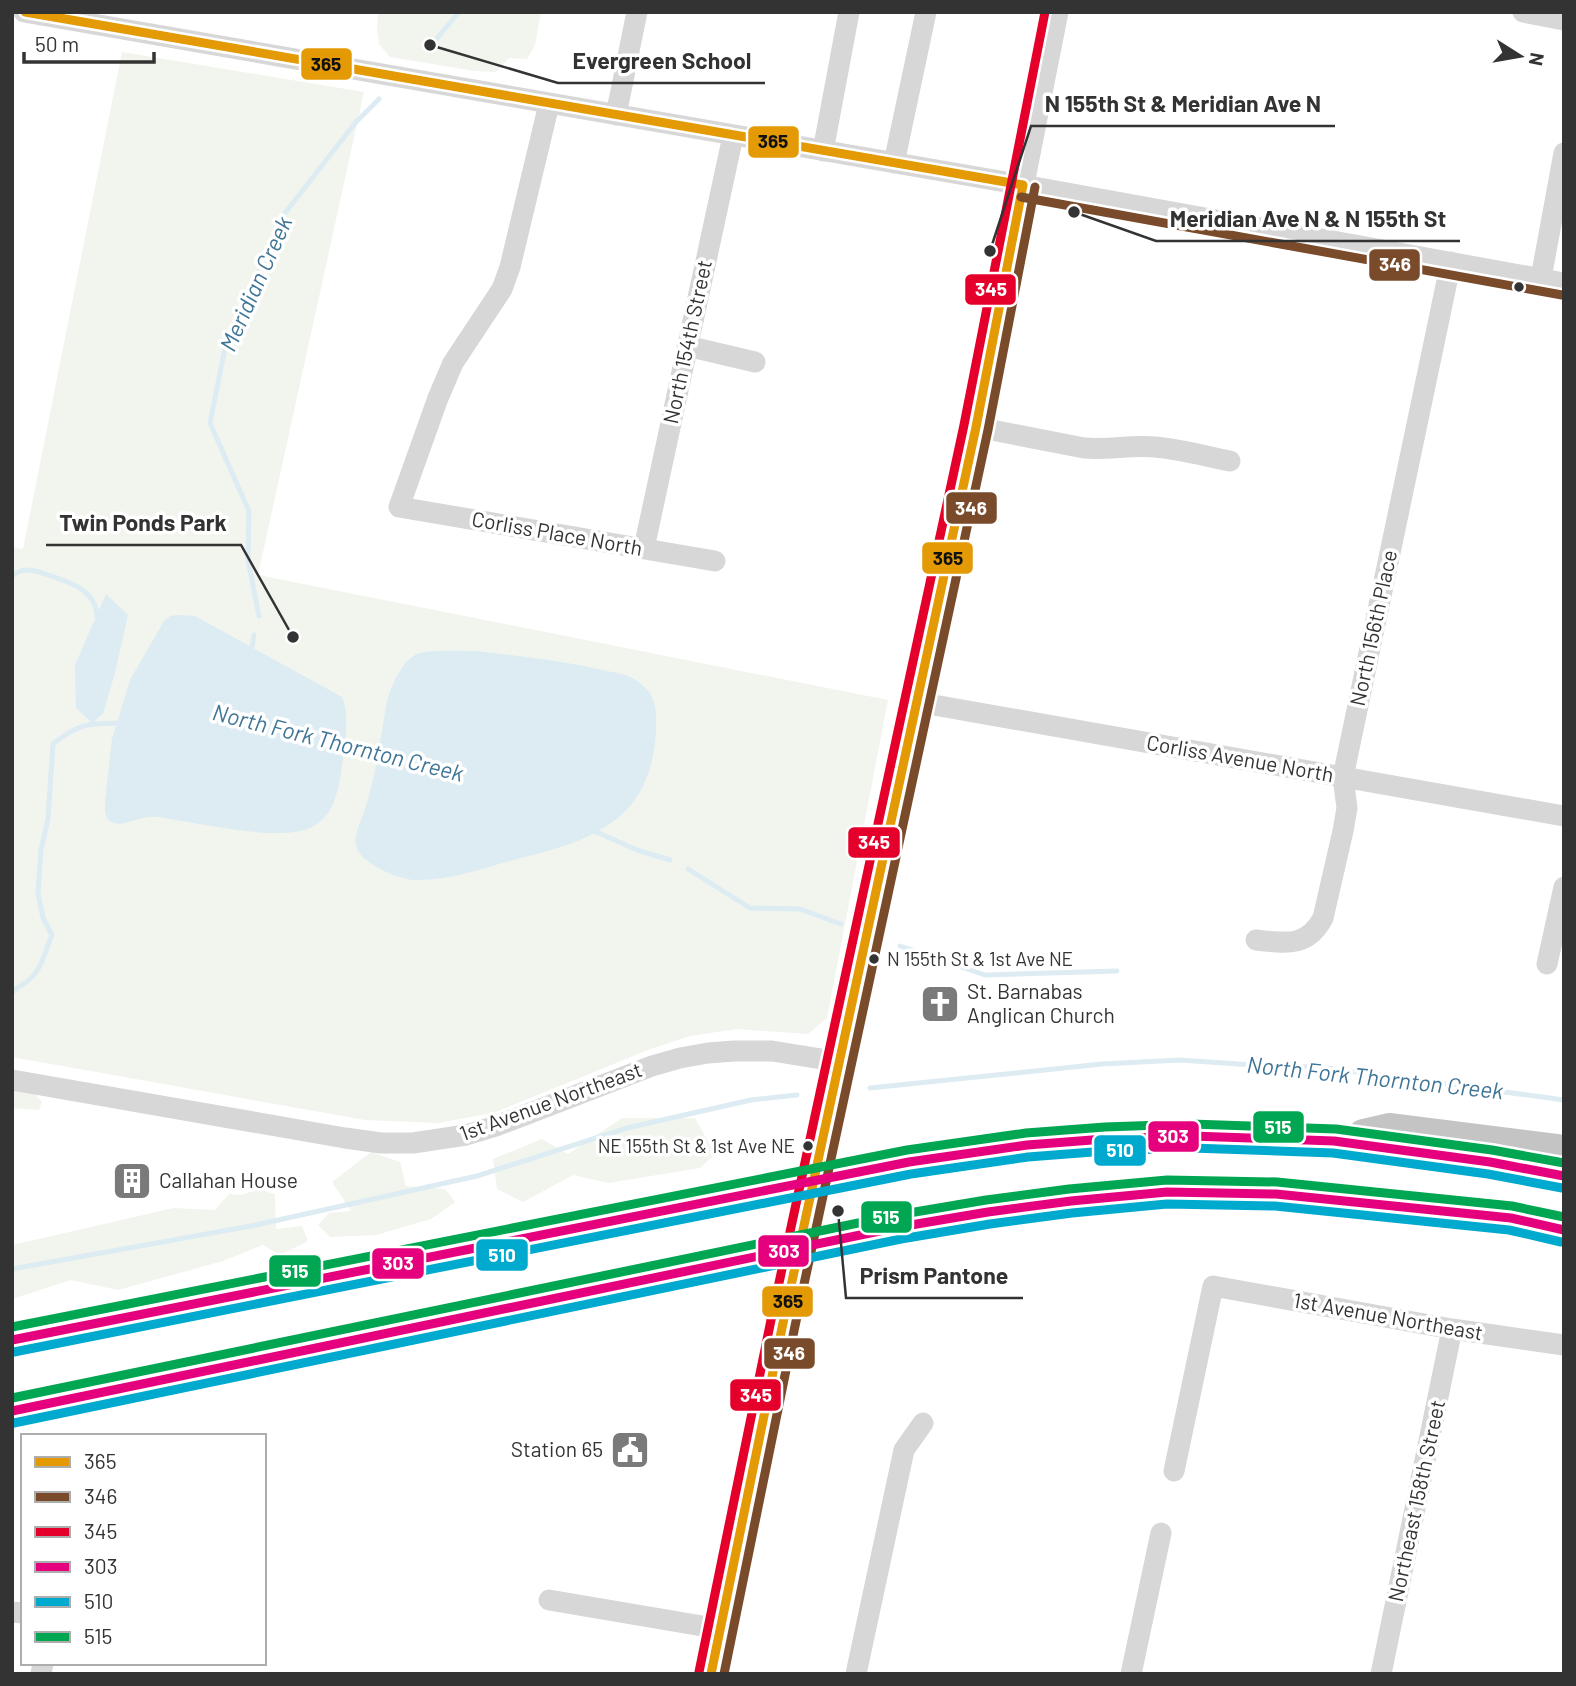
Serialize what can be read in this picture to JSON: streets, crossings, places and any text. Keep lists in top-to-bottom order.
{
  "streets": {
    "street": [
      "North 154th Street",
      "Corliss Place North",
      "North 156th Place",
      "Corliss Avenue North",
      "1st Avenue Northeast",
      "Northeast 158th Street"
    ]
  },
  "crossings": [
    ["North 154th Street", "Corliss Place North"],
    ["North 156th Place", "Corliss Avenue North"],
    ["1st Avenue Northeast", "Northeast 158th Street"]
  ],
  "water": ["Meridian Creek", "North Fork Thornton Creek"],
  "places": {
    "other": [
      "Evergreen School",
      "Meridian Ave N & N 155th St",
      "N 155th St & Meridian Ave N",
      "Twin Ponds Park",
      "N 155th St & 1st Ave NE",
      "NE 155th St & 1st Ave NE",
      "Prism Pantone"
    ],
    "church": ["St. Barnabas Anglican Church"],
    "building": ["Callahan House"],
    "public building": ["Station 65"]
  },
  "lines": [
    "transit line 365",
    "transit line 345",
    "transit line 346",
    "transit line 515",
    "transit line 303",
    "transit line 510"
  ],
  "legend": [
    "365",
    "346",
    "345",
    "303",
    "510",
    "515"
  ],
  "scale_bar": "50 m",
  "north": "right"
}
